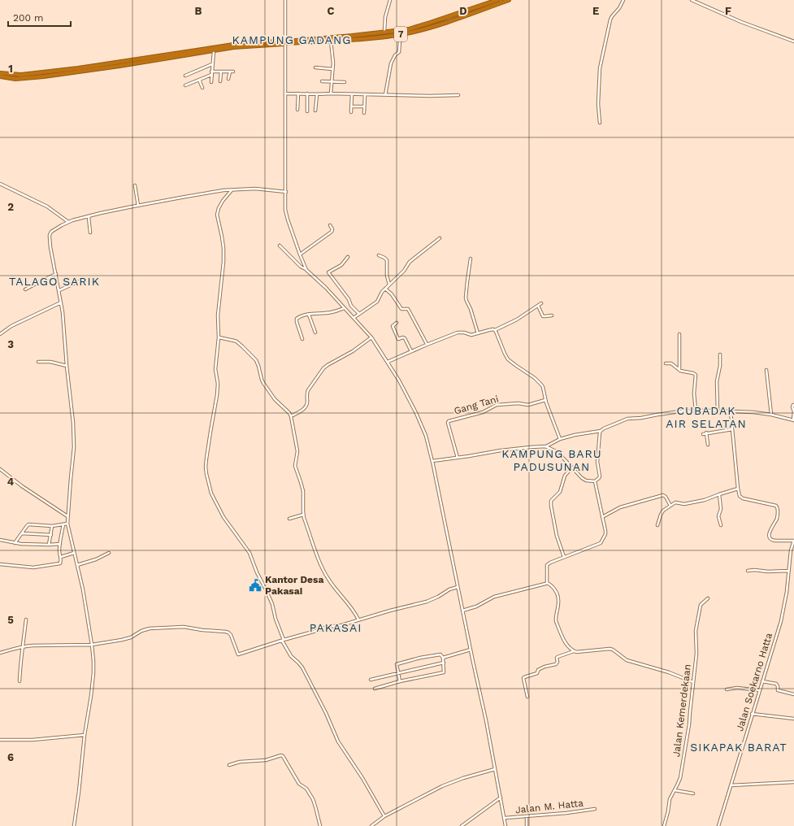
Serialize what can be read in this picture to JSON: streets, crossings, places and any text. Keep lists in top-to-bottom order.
{
  "streets": {
    "highway": ["7"],
    "street": [
      "Gang Tani",
      "Jalan Soekarno Hatta",
      "Jalan Kemerdekaan",
      "Jalan M. Hatta"
    ]
  },
  "districts": [
    "KAMPUNG GADANG",
    "TALAGO SARIK",
    "CUBADAK AIR SELATAN",
    "KAMPUNG BARU PADUSUNAN",
    "PAKASAI",
    "SIKAPAK BARAT"
  ],
  "places": {
    "public building": ["Kantor Desa Pakasai"]
  },
  "scale_bar": "200 m",
  "grid": {
    "columns": [
      "B",
      "C",
      "D",
      "E",
      "F"
    ],
    "rows": [
      "1",
      "2",
      "3",
      "4",
      "5",
      "6"
    ]
  }
}
